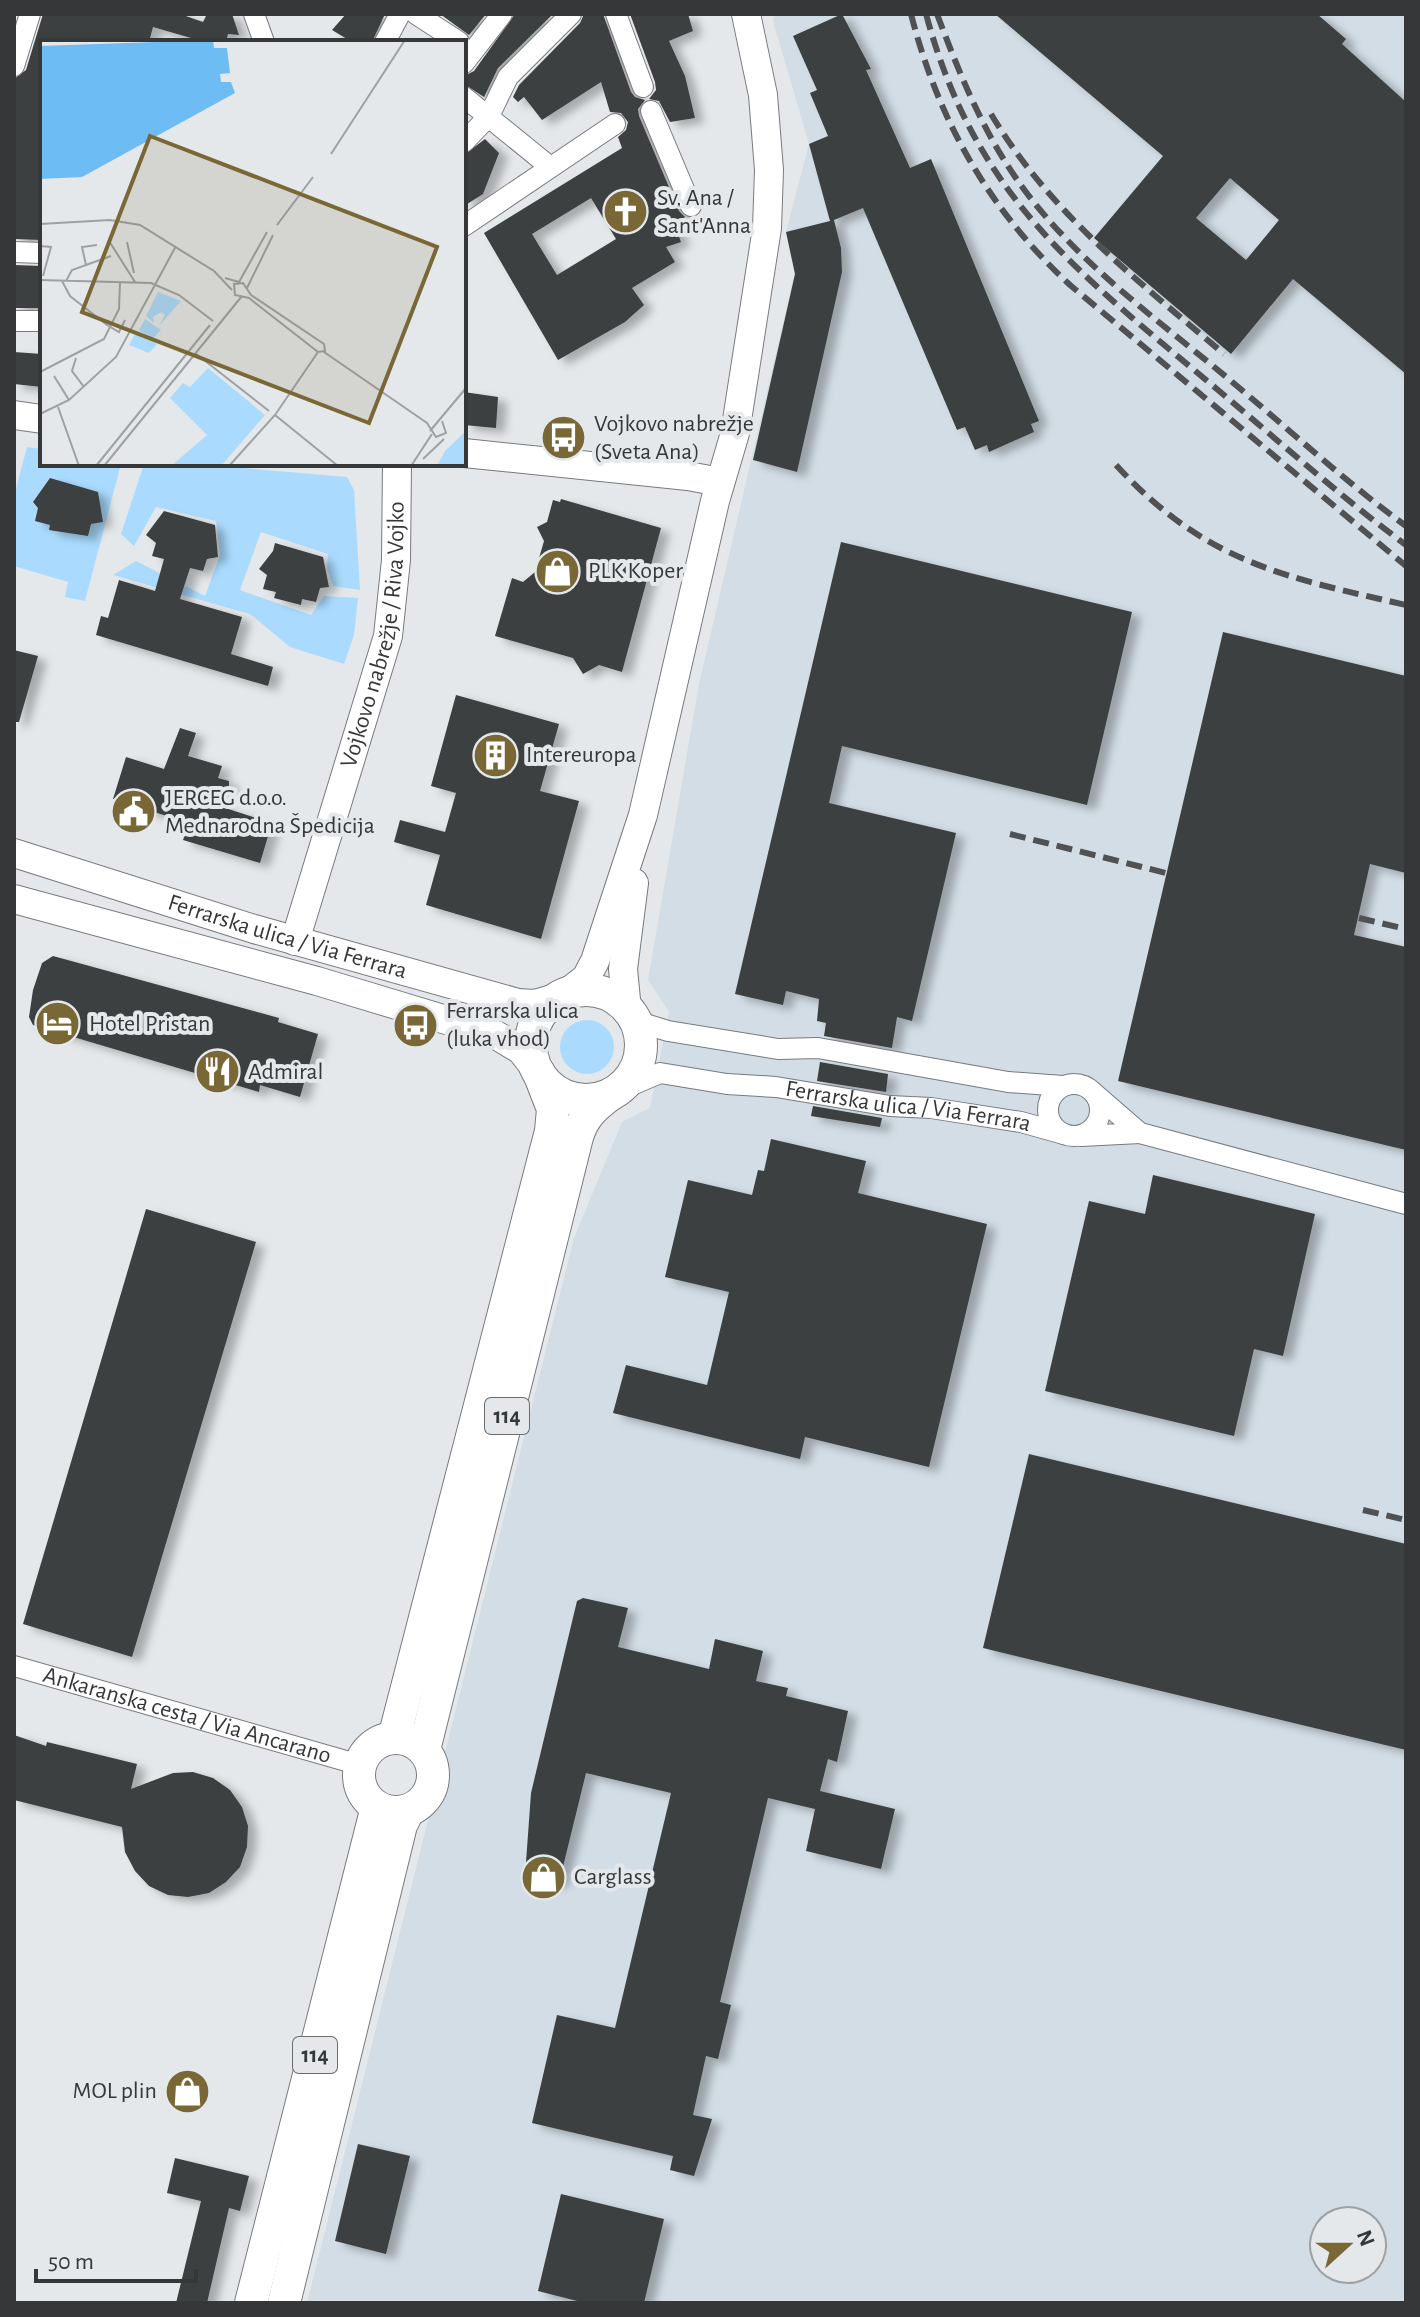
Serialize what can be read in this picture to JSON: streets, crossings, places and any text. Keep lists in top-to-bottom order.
{
  "streets": {
    "main road": ["114"],
    "street": ["Vojkovo nabrežje / Riva Vojko", "Ferrarska ulica / Via Ferrara", "Ankaranska cesta / Via Ancarano"]
  },
  "crossings": [
    ["Vojkovo nabrežje / Riva Vojko", "Ferrarska ulica / Via Ferrara"],
    ["Ferrarska ulica / Via Ferrara", "114"],
    ["114", "Ankaranska cesta / Via Ancarano"]
  ],
  "places": {
    "church": ["Sv. Ana / Sant'Anna"],
    "bus stop": ["Vojkovo nabrežje (Sveta Ana)", "Ferrarska ulica (luka vhod)"],
    "shop": ["PLK Koper", "Carglass", "MOL plin"],
    "building": ["Intereuropa"],
    "public building": ["JERCEG d.o.o. Mednarodna Špedicija"],
    "hotel": ["Hotel Pristan"],
    "restaurant": ["Admiral"]
  },
  "scale_bar": "50 m",
  "north": "right"
}
